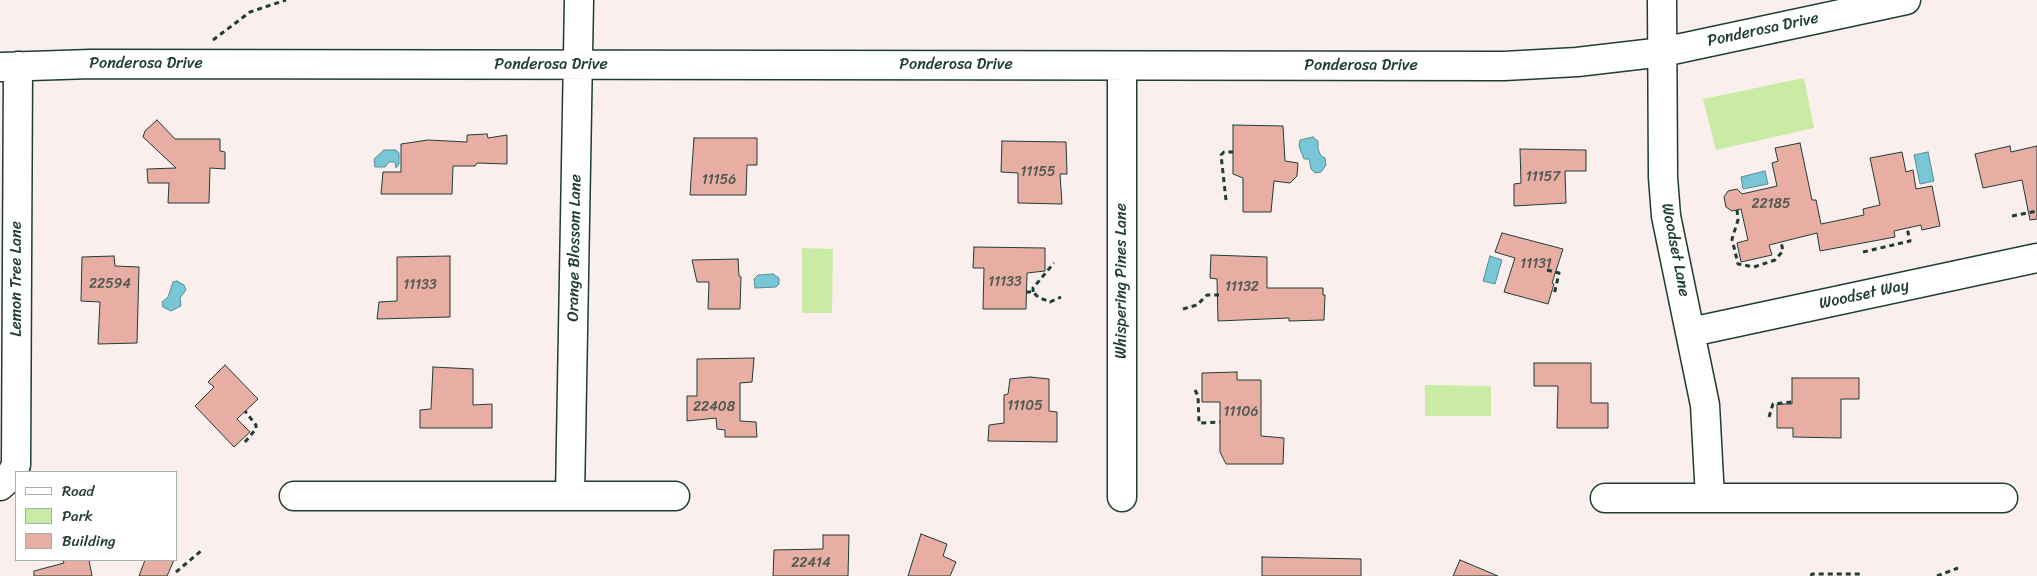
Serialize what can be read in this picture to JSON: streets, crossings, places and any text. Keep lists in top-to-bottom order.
{
  "streets": {
    "street": [
      "Ponderosa Drive",
      "Orange Blossom Lane",
      "Woodset Lane",
      "Lemon Tree Lane",
      "Whispering Pines Lane",
      "Woodset Way"
    ]
  },
  "crossings": [
    ["Ponderosa Drive", "Orange Blossom Lane"],
    ["Ponderosa Drive", "Woodset Lane"],
    ["Ponderosa Drive", "Lemon Tree Lane"],
    ["Ponderosa Drive", "Whispering Pines Lane"],
    ["Woodset Lane", "Woodset Way"]
  ],
  "house_numbers": [
    "11155",
    "11157",
    "11156",
    "22185",
    "11131",
    "11133",
    "22594",
    "11133",
    "11132",
    "11105",
    "22408",
    "11106",
    "22414"
  ],
  "legend": ["Road", "Park", "Building"]
}
